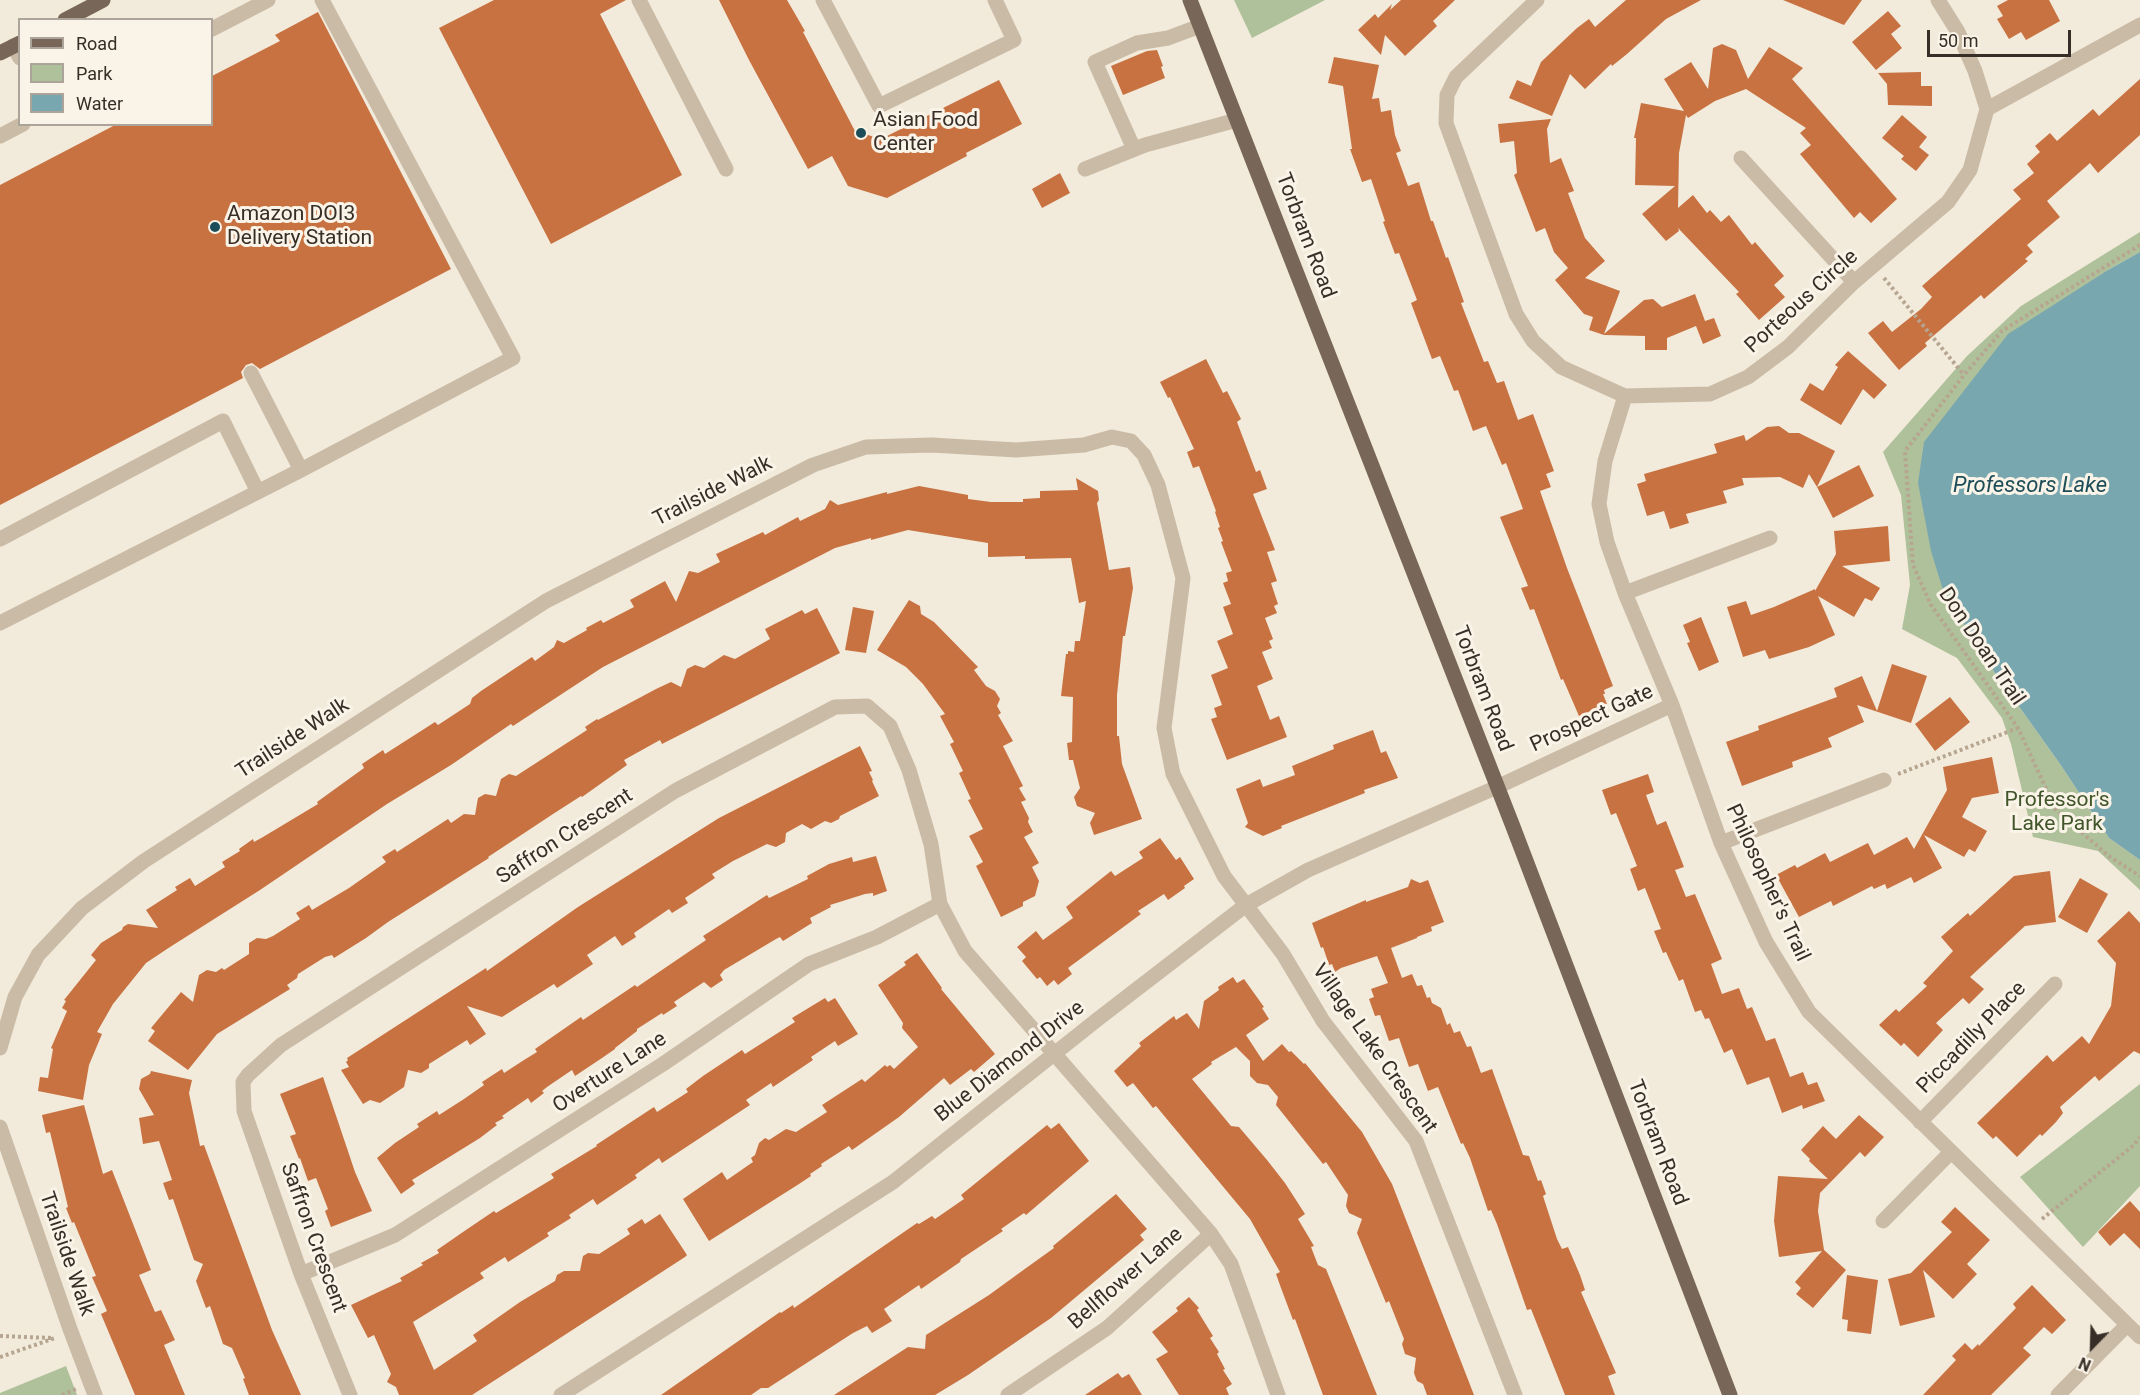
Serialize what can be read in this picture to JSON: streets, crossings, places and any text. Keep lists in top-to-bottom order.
{
  "streets": {
    "main road": ["Torbram Road"],
    "street": [
      "Porteous Circle",
      "Trailside Walk",
      "Prospect Gate",
      "Saffron Crescent",
      "Philosopher's Trail",
      "Piccadilly Place",
      "Village Lake Crescent",
      "Blue Diamond Drive",
      "Overture Lane",
      "Bellflower Lane"
    ],
    "path": ["Don Doan Trail"]
  },
  "crossings": [
    ["Torbram Road", "Prospect Gate"],
    ["Torbram Road", "Blue Diamond Drive"],
    ["Porteous Circle", "Philosopher's Trail"],
    ["Trailside Walk", "Village Lake Crescent"],
    ["Trailside Walk", "Blue Diamond Drive"],
    ["Prospect Gate", "Philosopher's Trail"],
    ["Prospect Gate", "Blue Diamond Drive"],
    ["Saffron Crescent", "Blue Diamond Drive"],
    ["Saffron Crescent", "Overture Lane"],
    ["Philosopher's Trail", "Piccadilly Place"],
    ["Village Lake Crescent", "Blue Diamond Drive"]
  ],
  "water": ["Professors Lake"],
  "parks": ["Professor's Lake Park"],
  "places": ["Asian Food Center", "Amazon DOI3 Delivery Station"],
  "legend": ["Road", "Park", "Water"],
  "scale_bar": "50 m",
  "north": "bottom left"
}
